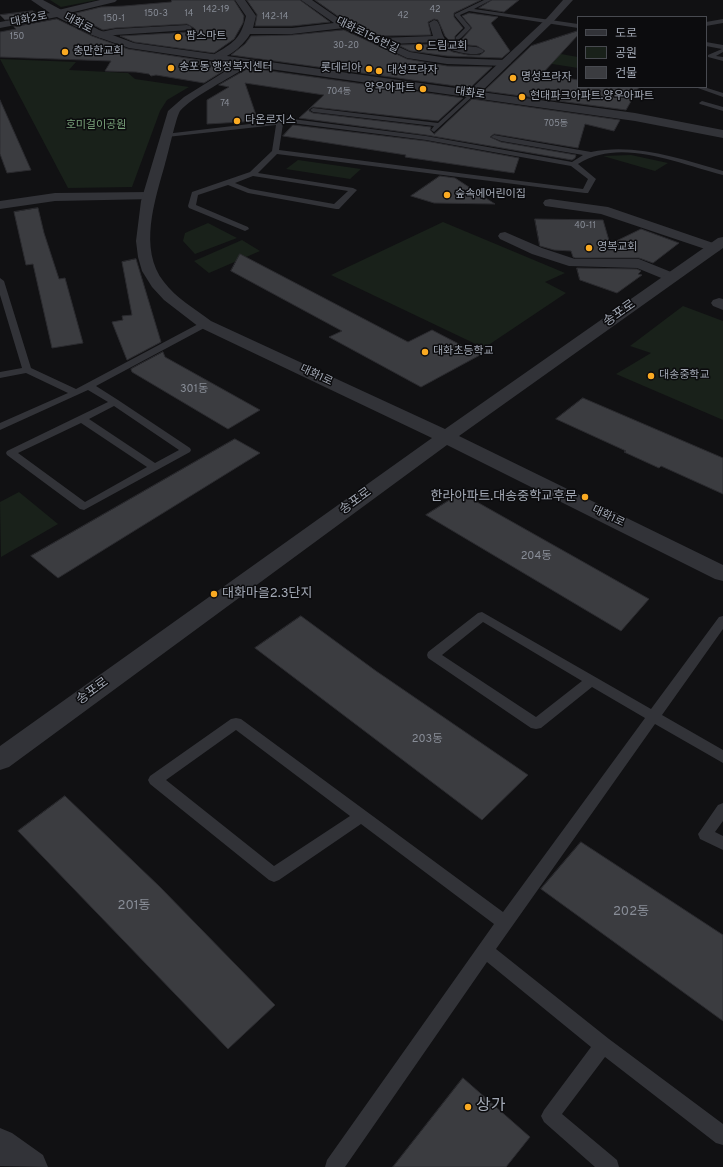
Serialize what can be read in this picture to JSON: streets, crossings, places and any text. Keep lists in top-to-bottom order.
{
  "streets": {
    "street": [
      "대화2로",
      "대화로",
      "대화로156번길",
      "송포로",
      "대화1로"
    ]
  },
  "crossings": [
    ["대화2로", "대화로"],
    ["대화로", "대화1로"],
    ["송포로", "대화1로"]
  ],
  "parks": ["호미걸이공원"],
  "places": [
    "팜스마트",
    "드림교회",
    "충만한교회",
    "송포동 행정복지센터",
    "롯데리아",
    "대성프라자",
    "명성프라자",
    "양우아파트",
    "현대파크아파트.양우아파트",
    "다온로지스",
    "숲속에어린이집",
    "영복교회",
    "대화초등학교",
    "대송중학교",
    "한라아파트.대송중학교후문",
    "대화마을2.3단지",
    "상가"
  ],
  "house_numbers": [
    "142-19",
    "42",
    "150-3",
    "14",
    "42",
    "142-14",
    "150-1",
    "150",
    "30-20",
    "704동",
    "74",
    "705동",
    "40-11",
    "301동",
    "204동",
    "203동",
    "201동",
    "202동"
  ],
  "legend": ["도로", "공원", "건물"]
}
